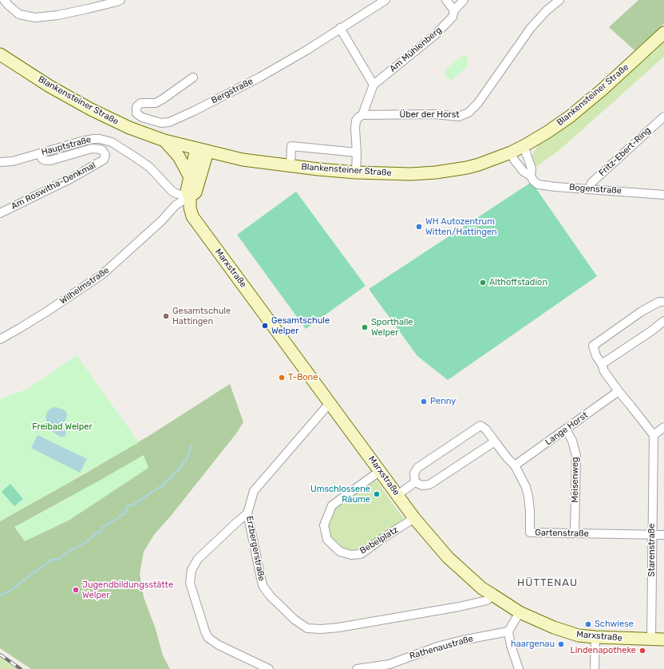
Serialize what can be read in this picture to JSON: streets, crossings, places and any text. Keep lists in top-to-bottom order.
{
  "streets": {
    "street": [
      "Am Mühlenberg",
      "Bergstraße",
      "Blankensteiner Straße",
      "Über der Horst",
      "Hauptstraße",
      "Fritz-Ebert-Ring",
      "Am Roswitha-Denkmal",
      "Bogenstraße",
      "Marxstraße",
      "Wilhelmstraße",
      "Lange Horst",
      "Meisenweg",
      "Gartenstraße",
      "Bebelplatz",
      "Erzbergerstraße",
      "Starenstraße",
      "Rathenaustraße"
    ]
  },
  "crossings": [
    ["Blankensteiner Straße", "Bogenstraße"],
    ["Blankensteiner Straße", "Marxstraße"],
    ["Hauptstraße", "Am Roswitha-Denkmal"],
    ["Hauptstraße", "Marxstraße"],
    ["Hauptstraße", "Wilhelmstraße"],
    ["Fritz-Ebert-Ring", "Bogenstraße"],
    ["Marxstraße", "Wilhelmstraße"],
    ["Marxstraße", "Bebelplatz"],
    ["Marxstraße", "Erzbergerstraße"],
    ["Marxstraße", "Starenstraße"],
    ["Lange Horst", "Meisenweg"],
    ["Lange Horst", "Gartenstraße"],
    ["Meisenweg", "Gartenstraße"],
    ["Gartenstraße", "Starenstraße"]
  ],
  "districts": ["HÜTTENAU"],
  "parks": ["Freibad Welper"],
  "places": [
    "WH Autozentrum Witten/Hattingen",
    "Althoffstadion",
    "Gesamtschule Hattingen",
    "Gesamtschule Welper",
    "Sporthalle Welper",
    "T-Bone",
    "Penny",
    "Umschlossene Räume",
    "Jugendbildungsstätte Welper",
    "Schwiese",
    "haargenau",
    "Lindenapotheke"
  ]
}
